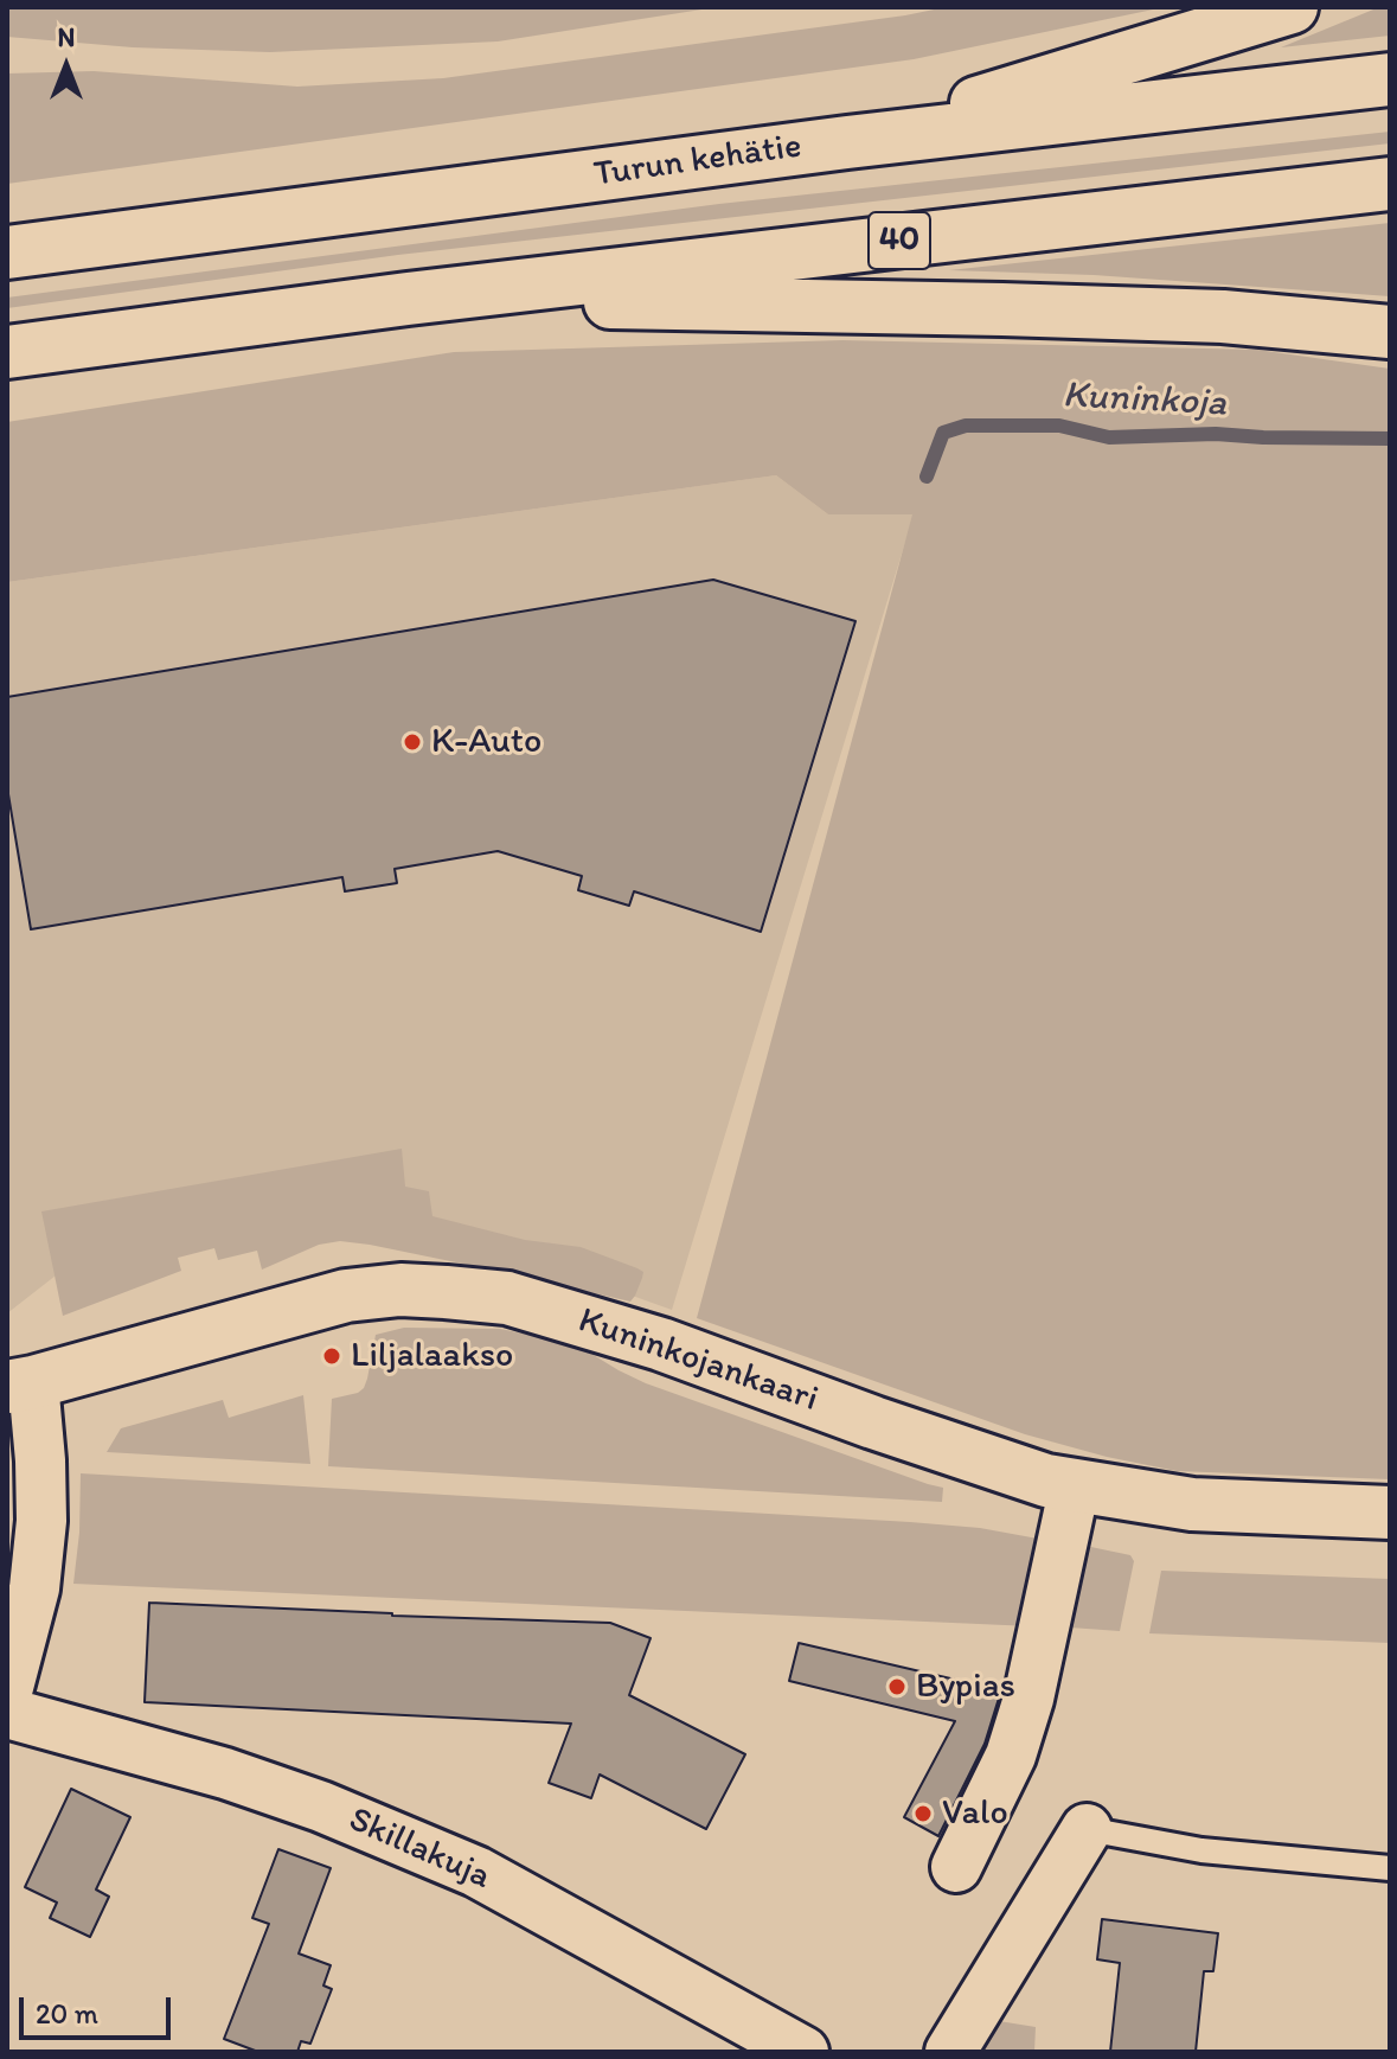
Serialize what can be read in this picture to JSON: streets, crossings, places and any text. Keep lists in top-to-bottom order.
{
  "streets": {
    "main road": ["Turun kehätie", "40", "Kuninkojankaari"],
    "street": ["Skillakuja"]
  },
  "water": ["Kuninkoja"],
  "places": [
    "K-Auto",
    "Liljalaakso",
    "Bypias",
    "Valo"
  ],
  "scale_bar": "20 m",
  "north": "top"
}
